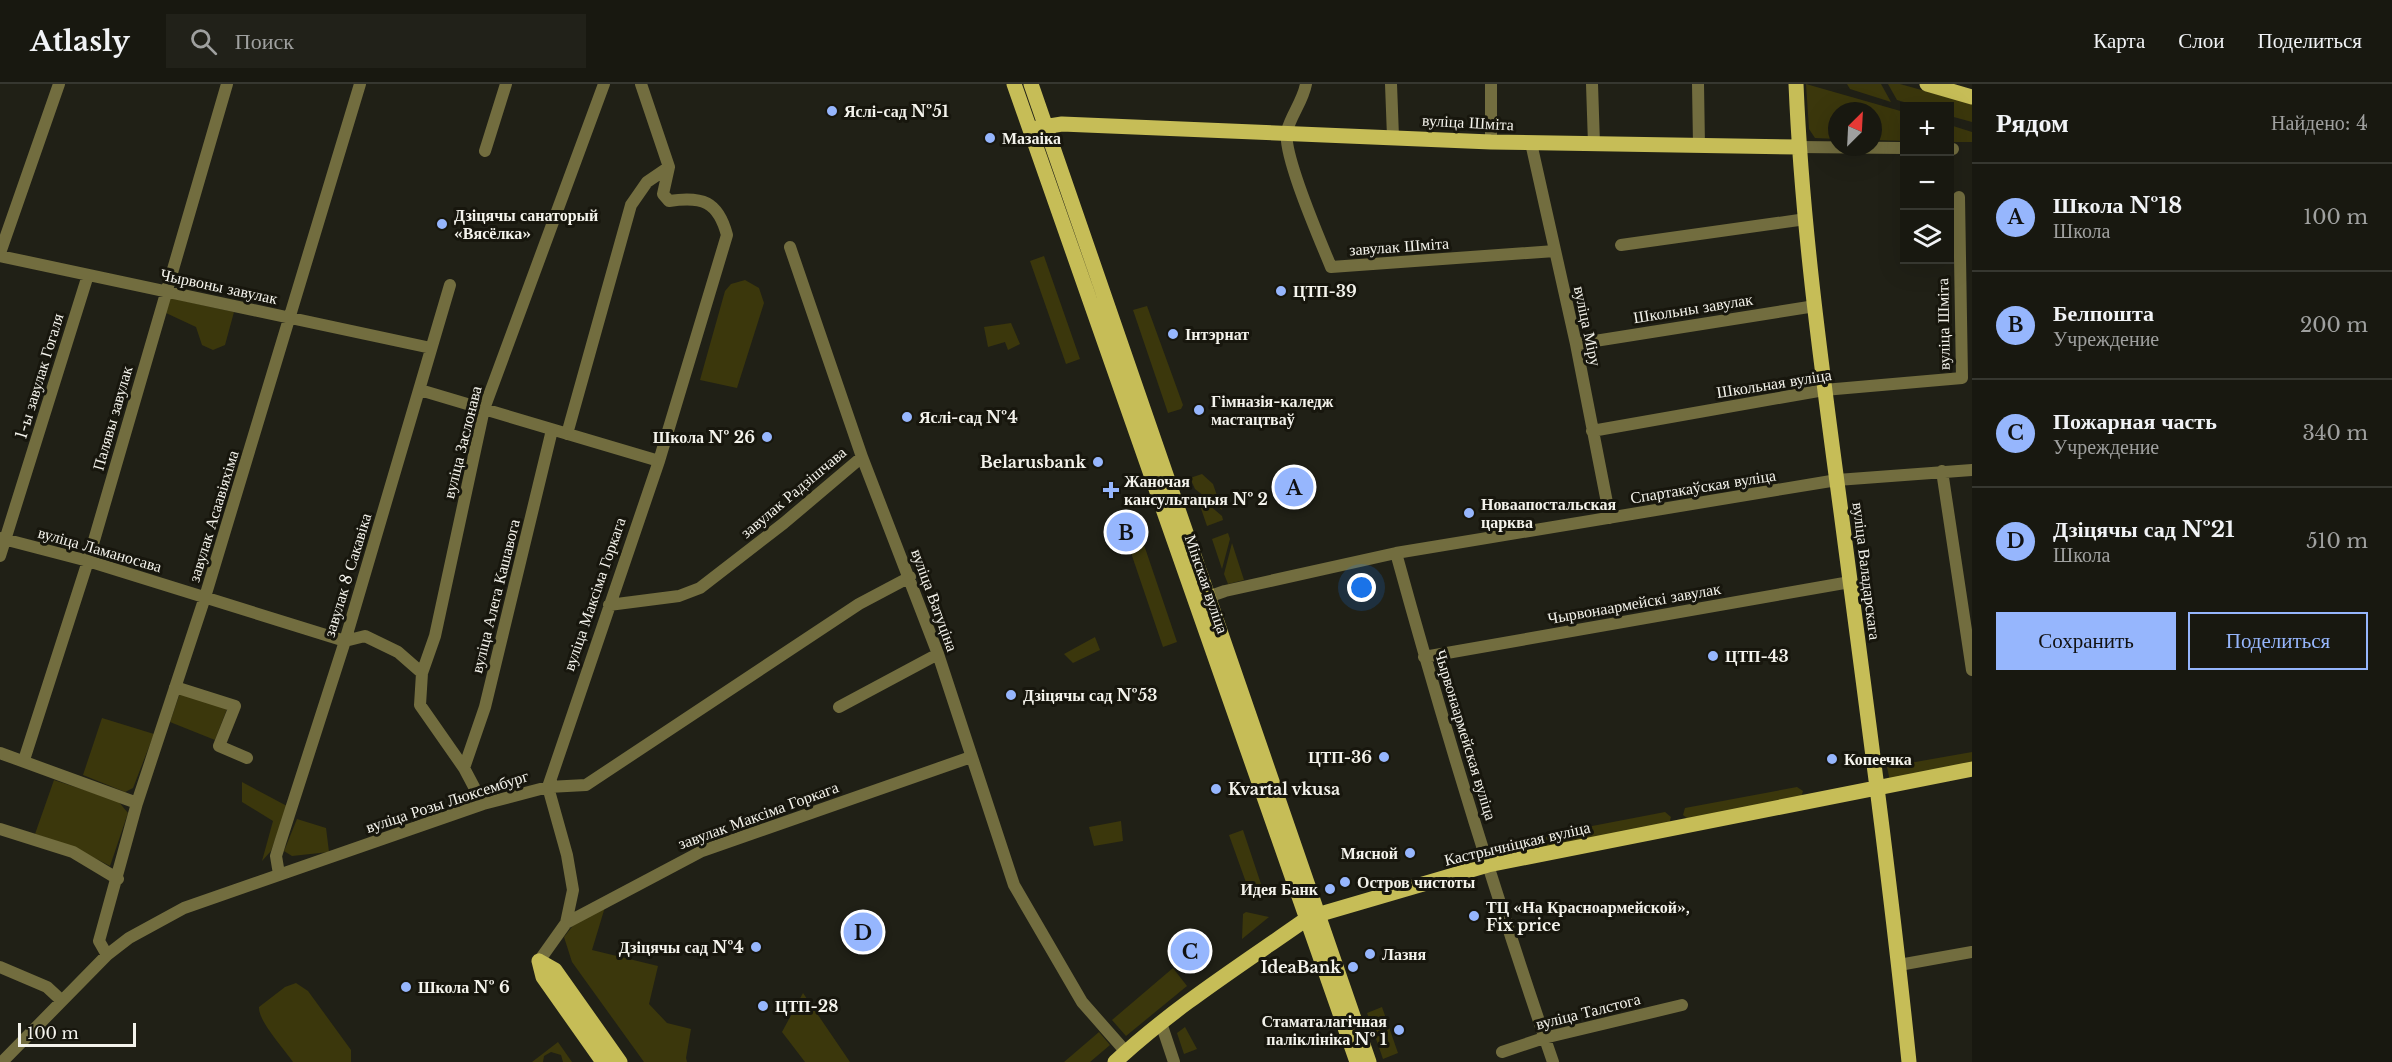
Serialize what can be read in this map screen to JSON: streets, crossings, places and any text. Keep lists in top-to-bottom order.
{
  "streets": {
    "main road": [
      "вуліца Шміта",
      "вуліца Валадарскага",
      "Мінская вуліца",
      "Кастрычніцкая вуліца"
    ],
    "street": [
      "завулак Шміта",
      "Чырвоны завулак",
      "Школьны завулак",
      "вуліца Міру",
      "1-ы завулак Гогаля",
      "Школьная вуліца",
      "Палявы завулак",
      "вуліца Заслонава",
      "Спартакаўская вуліца",
      "завулак Радзішчава",
      "завулак Асаавіяхіма",
      "вуліца Ламаносава",
      "завулак 8 Сакавіка",
      "вуліца Максіма Горкага",
      "вуліца Алега Кашавога",
      "вуліца Ватуціна",
      "Чырвонаармейскі завулак",
      "Чырвонаармейская вуліца",
      "вуліца Розы Люксембург",
      "завулак Максіма Горкага",
      "вуліца Талстога"
    ]
  },
  "crossings": [
    ["вуліца Шміта", "завулак Шміта"],
    ["вуліца Шміта", "вуліца Міру"],
    ["вуліца Шміта", "Школьная вуліца"],
    ["вуліца Шміта", "вуліца Валадарскага"],
    ["вуліца Шміта", "Мінская вуліца"],
    ["завулак Шміта", "вуліца Міру"],
    ["Чырвоны завулак", "1-ы завулак Гогаля"],
    ["Чырвоны завулак", "Палявы завулак"],
    ["Чырвоны завулак", "завулак Асаавіяхіма"],
    ["Чырвоны завулак", "завулак 8 Сакавіка"],
    ["Школьны завулак", "вуліца Міру"],
    ["Школьны завулак", "вуліца Валадарскага"],
    ["вуліца Міру", "Школьная вуліца"],
    ["вуліца Міру", "Спартакаўская вуліца"],
    ["1-ы завулак Гогаля", "вуліца Ламаносава"],
    ["Школьная вуліца", "вуліца Валадарскага"],
    ["Палявы завулак", "вуліца Ламаносава"],
    ["вуліца Заслонава", "вуліца Ламаносава"],
    ["вуліца Заслонава", "вуліца Алега Кашавога"],
    ["вуліца Заслонава", "вуліца Розы Люксембург"],
    ["Спартакаўская вуліца", "вуліца Валадарскага"],
    ["Спартакаўская вуліца", "Мінская вуліца"],
    ["Спартакаўская вуліца", "Чырвонаармейская вуліца"],
    ["завулак Радзішчава", "вуліца Максіма Горкага"],
    ["завулак Радзішчава", "вуліца Ватуціна"],
    ["завулак Асаавіяхіма", "вуліца Ламаносава"],
    ["завулак Асаавіяхіма", "вуліца Розы Люксембург"],
    ["вуліца Ламаносава", "завулак 8 Сакавіка"],
    ["вуліца Валадарскага", "Чырвонаармейскі завулак"],
    ["вуліца Валадарскага", "Кастрычніцкая вуліца"],
    ["завулак 8 Сакавіка", "вуліца Розы Люксембург"],
    ["Мінская вуліца", "Кастрычніцкая вуліца"],
    ["вуліца Максіма Горкага", "вуліца Розы Люксембург"],
    ["вуліца Ватуціна", "вуліца Розы Люксембург"],
    ["вуліца Ватуціна", "завулак Максіма Горкага"],
    ["вуліца Ватуціна", "Кастрычніцкая вуліца"],
    ["Чырвонаармейскі завулак", "Чырвонаармейская вуліца"],
    ["Чырвонаармейская вуліца", "Кастрычніцкая вуліца"],
    ["Чырвонаармейская вуліца", "вуліца Талстога"]
  ],
  "places": {
    "other": [
      "Яслі-сад №51",
      "Мазаіка",
      "Дзіцячы санаторый «Вясёлка»",
      "ЦТП-39",
      "Інтэрнат",
      "Гімназія-каледж мастацтваў",
      "Яслі-сад №4",
      "Школа № 26",
      "Belarusbank",
      "Новаапостальская царква",
      "ЦТП-43",
      "Дзіцячы сад №53",
      "ЦТП-36",
      "Копеечка",
      "Kvartal vkusa",
      "Мясной",
      "Остров чистоты",
      "Идея Банк",
      "ТЦ «На Красноармейской», Fix price",
      "Дзіцячы сад №4",
      "Лазня",
      "IdeaBank",
      "Школа № 6",
      "ЦТП-28",
      "Стаматалагічная паліклініка № 1"
    ],
    "health": ["Жаночая кансультацыя № 2"]
  },
  "scale_bar": "100 m",
  "north": "top right",
  "page": {
    "header": "Atlasly",
    "search": "Поиск",
    "nav": ["Карта", "Слои", "Поделиться"],
    "heading": ["Рядом", "Найдено: 4"],
    "map_buttons": ["+", "−"],
    "list": [
      {
        "mark": "A",
        "name": "Школа №18",
        "note": "Школа",
        "value": "100 m"
      },
      {
        "mark": "B",
        "name": "Белпошта",
        "note": "Учреждение",
        "value": "200 m"
      },
      {
        "mark": "C",
        "name": "Пожарная часть",
        "note": "Учреждение",
        "value": "340 m"
      },
      {
        "mark": "D",
        "name": "Дзіцячы сад №21",
        "note": "Школа",
        "value": "510 m"
      }
    ],
    "pins": [
      "A",
      "B",
      "D",
      "C"
    ],
    "buttons": ["Сохранить", "Поделиться"],
    "scale": "100 m"
  }
}
